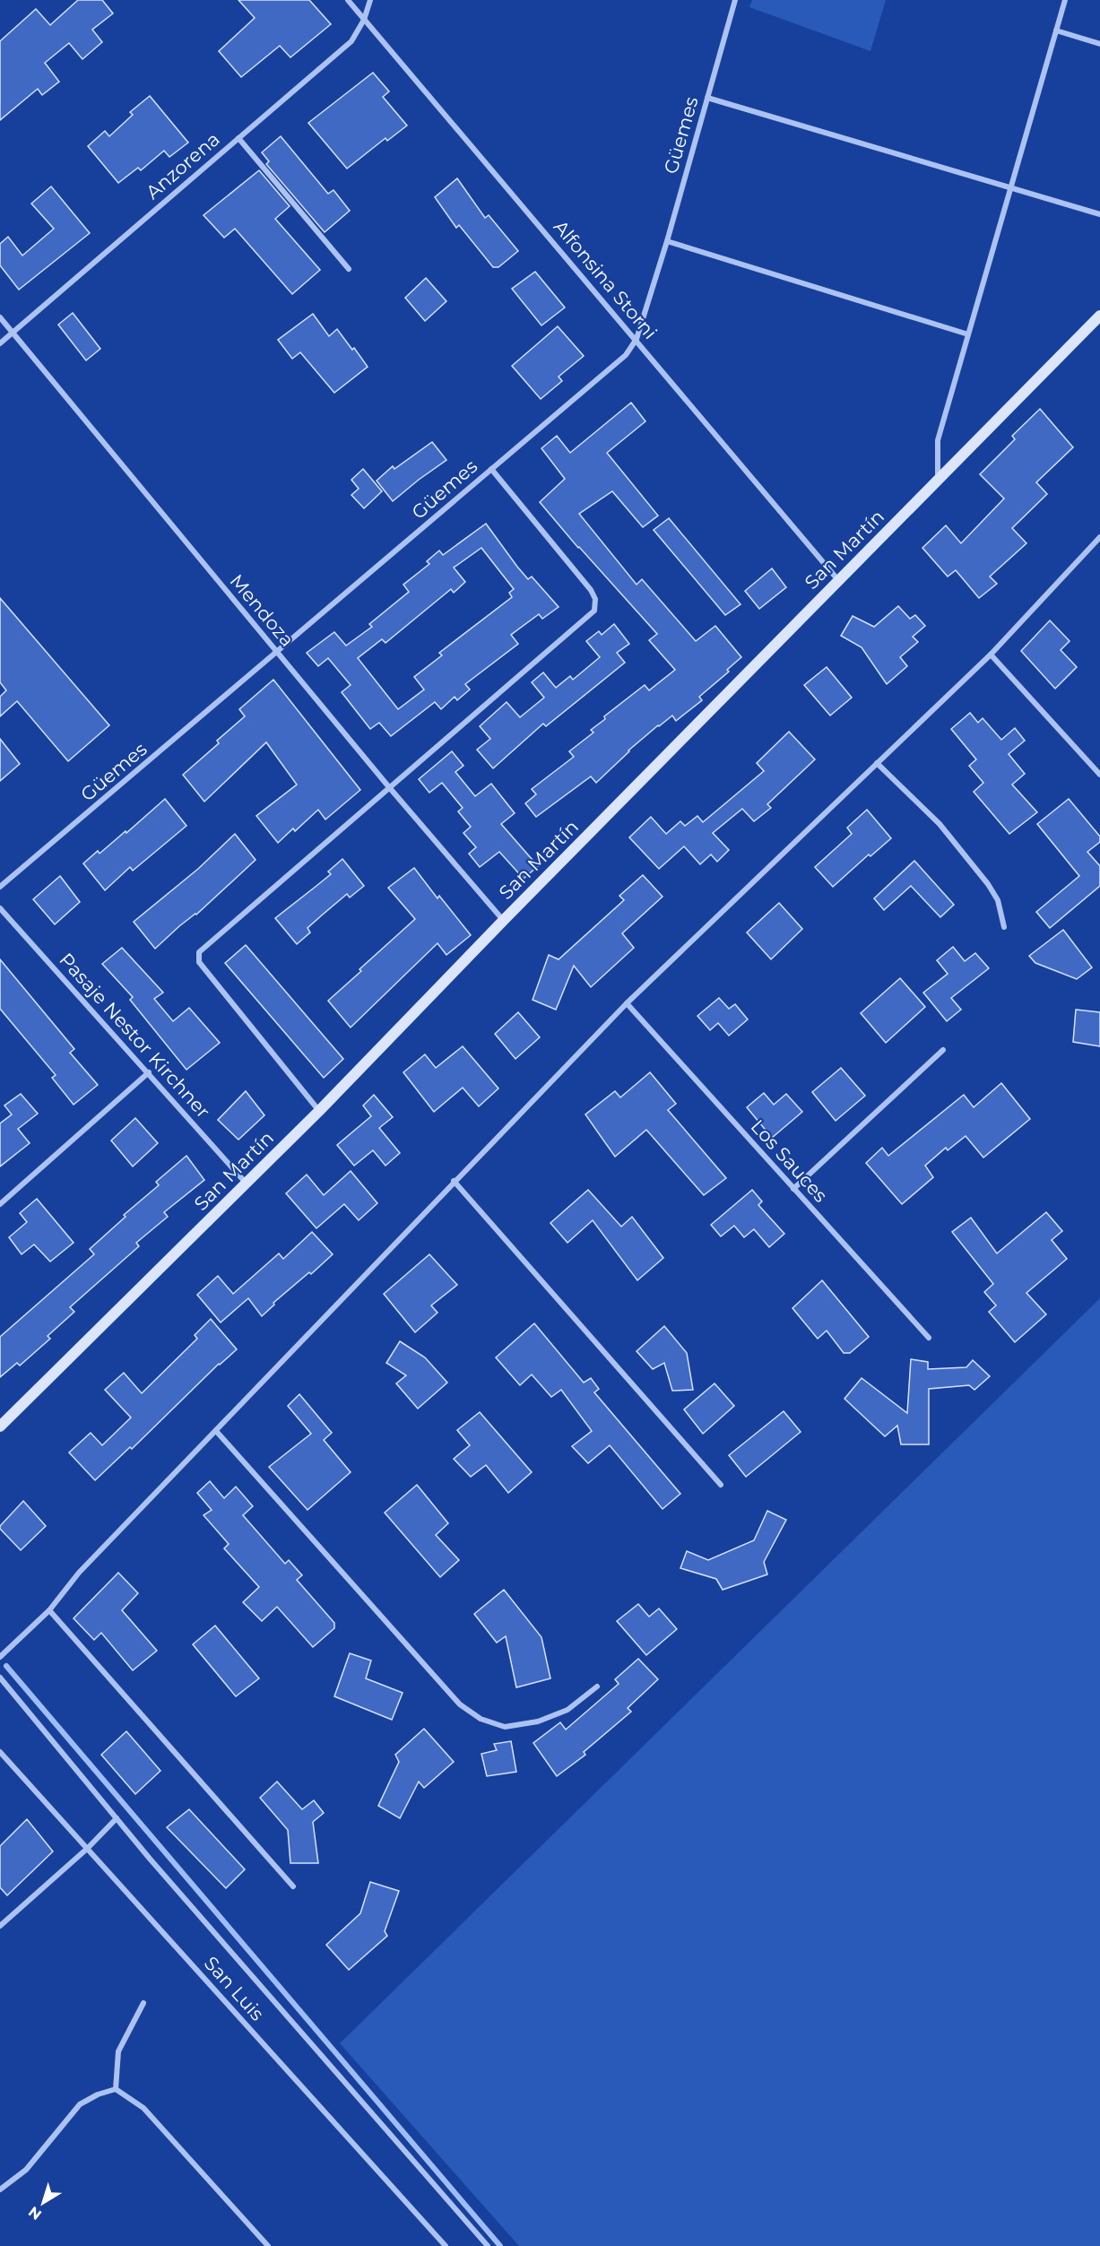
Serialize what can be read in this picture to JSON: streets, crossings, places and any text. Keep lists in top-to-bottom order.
{
  "streets": {
    "street": [
      "Güemes",
      "Anzorena",
      "Alfonsina Storni",
      "San Martín",
      "Mendoza",
      "Pasaje Nestor Kirchner",
      "Los Sauces",
      "San Luis"
    ]
  },
  "crossings": [
    ["Güemes", "Alfonsina Storni"],
    ["Güemes", "Mendoza"],
    ["Anzorena", "Alfonsina Storni"],
    ["Anzorena", "Mendoza"],
    ["Alfonsina Storni", "San Martín"],
    ["San Martín", "Mendoza"],
    ["San Martín", "Pasaje Nestor Kirchner"]
  ],
  "north": "bottom left"
}
